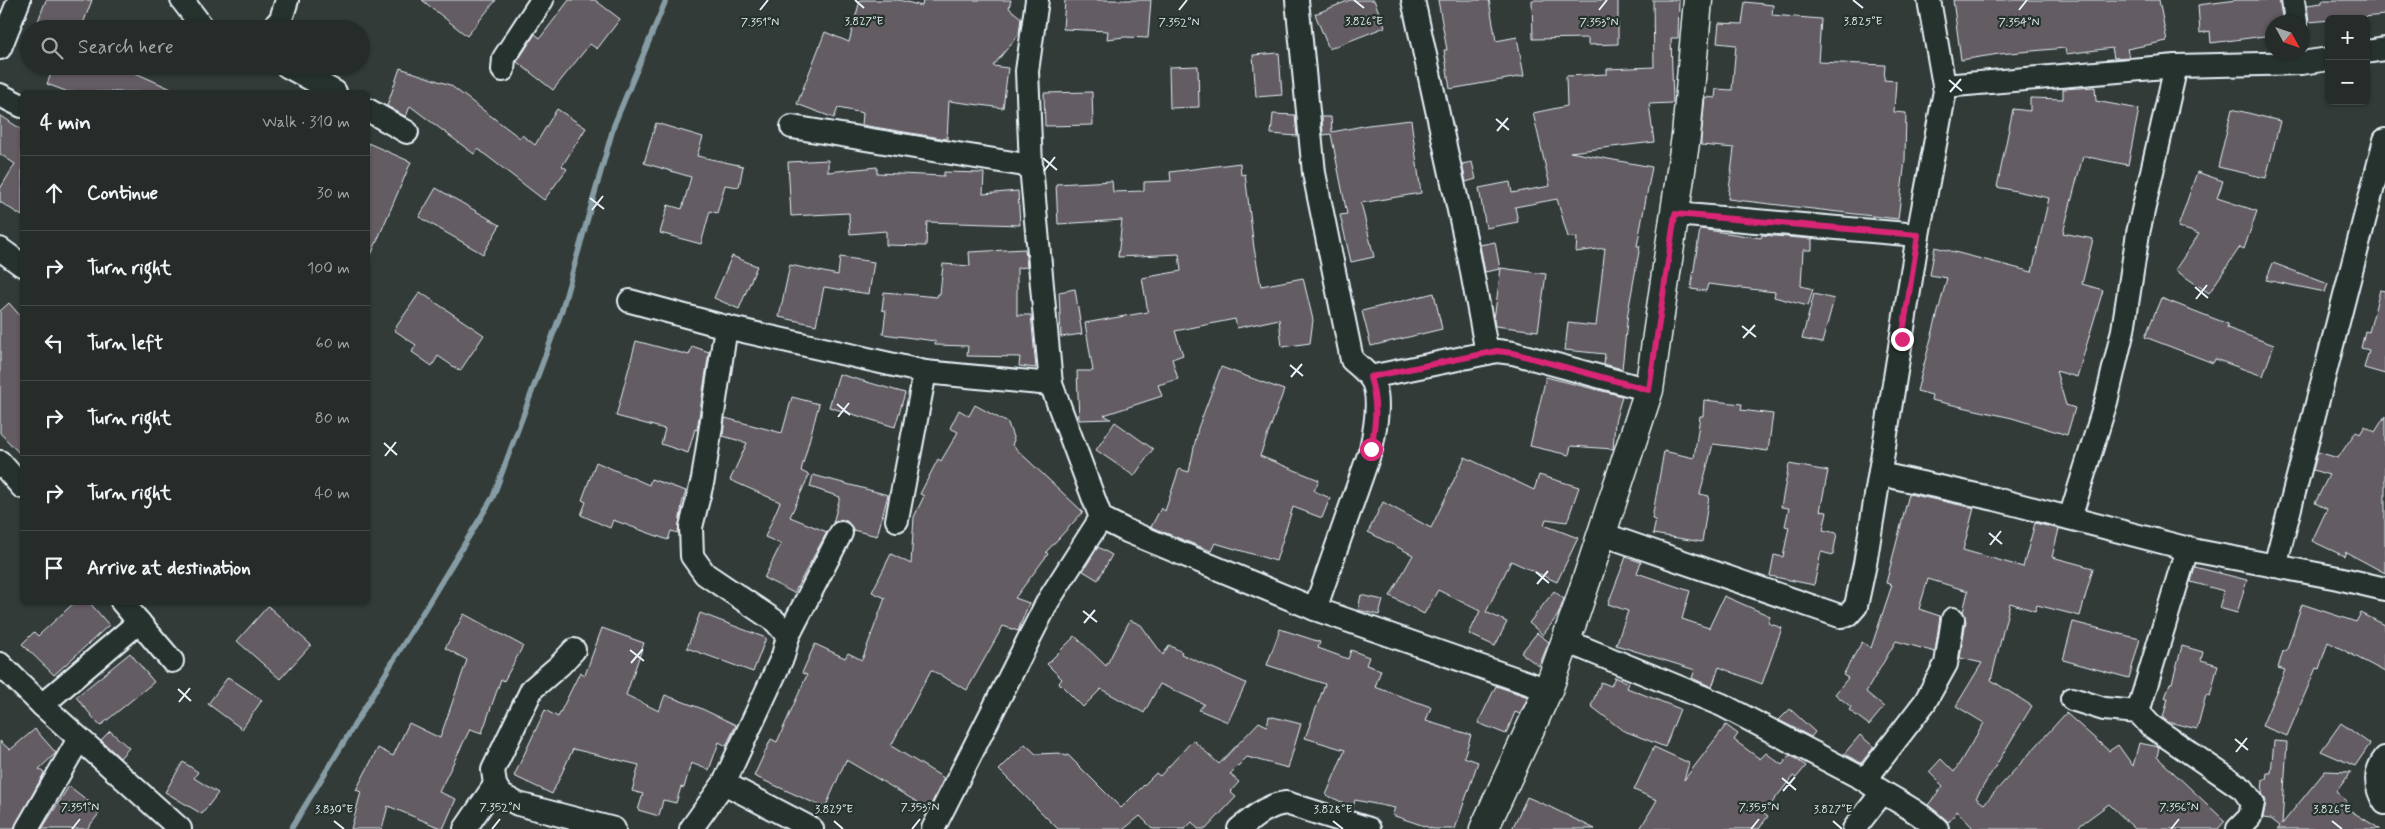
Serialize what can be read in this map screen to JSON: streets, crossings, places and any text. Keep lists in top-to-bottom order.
{
  "north": "bottom right",
  "page": {
    "map_buttons": ["+", "−"],
    "search": "Search here",
    "heading": ["4 min", "Walk · 310 m"],
    "list": [
      ["Continue", "30 m"],
      ["Turn right", "100 m"],
      ["Turn left", "60 m"],
      ["Turn right", "80 m"],
      ["Turn right", "40 m"],
      "Arrive at destination"
    ]
  },
  "coordinates": [
    "3.827°E",
    "3.826°E",
    "3.825°E",
    "7.351°N",
    "7.352°N",
    "7.353°N",
    "7.354°N",
    "7.355°N",
    "7.356°N",
    "3.830°E",
    "3.829°E",
    "3.828°E"
  ]
}
